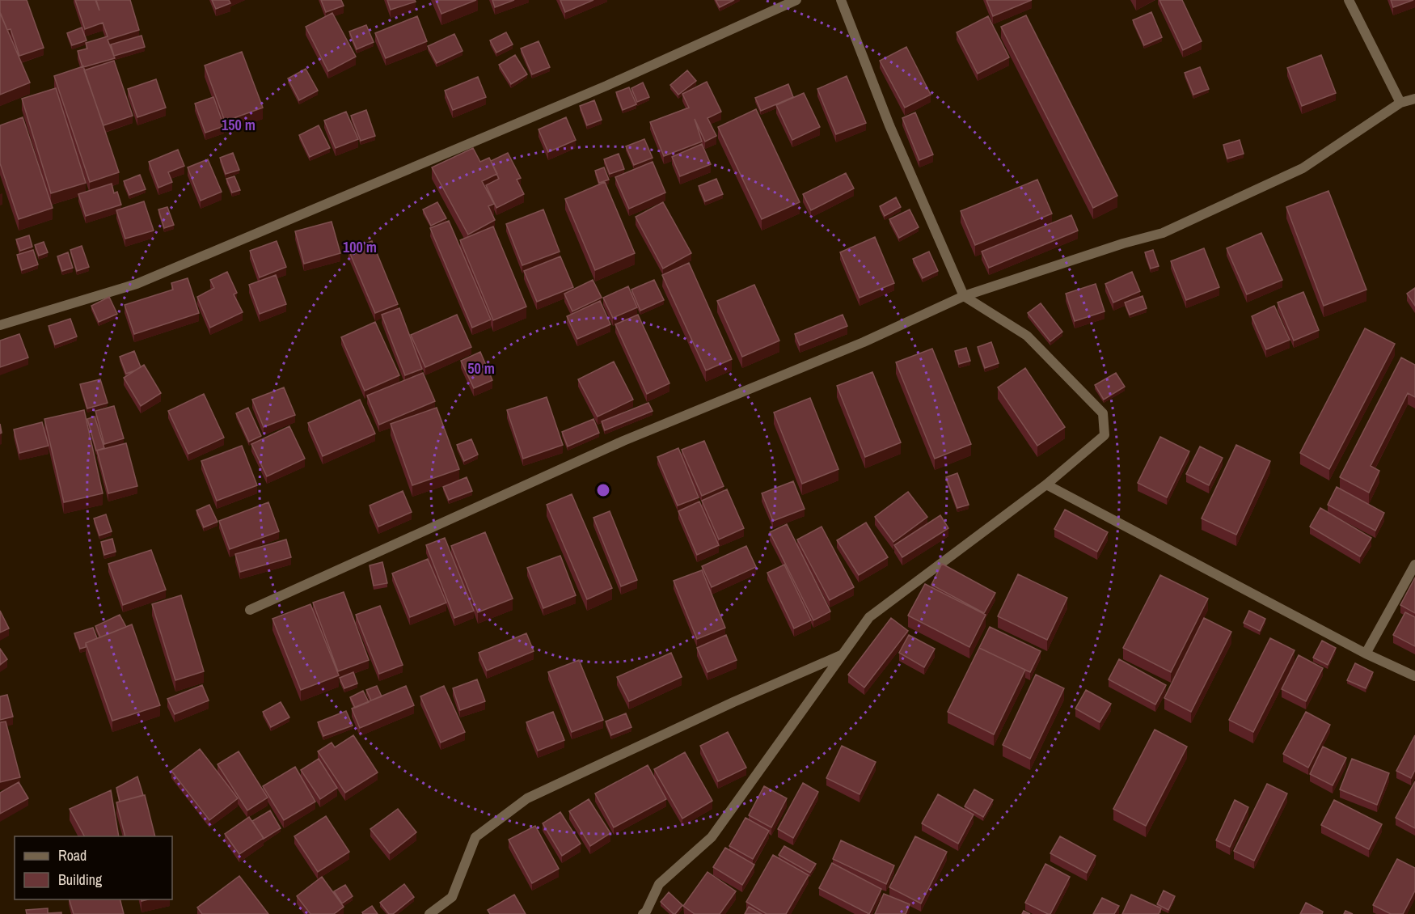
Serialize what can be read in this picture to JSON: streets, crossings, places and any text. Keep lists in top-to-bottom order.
{
  "legend": ["Road", "Building"],
  "rings": ["150 m", "100 m", "50 m"]
}
